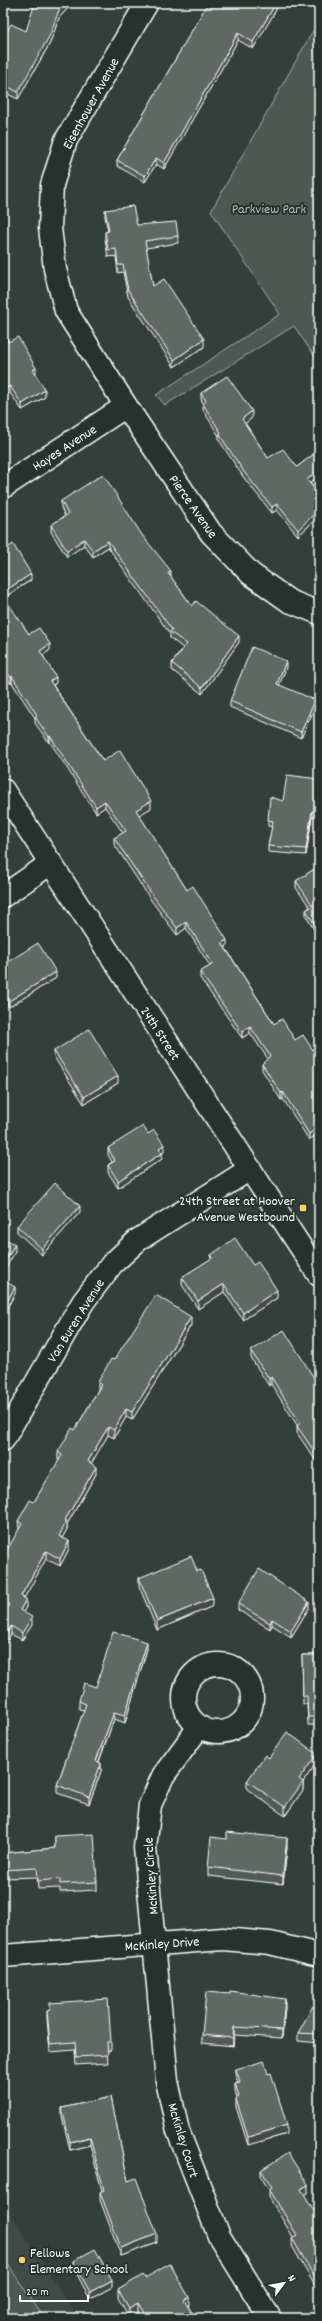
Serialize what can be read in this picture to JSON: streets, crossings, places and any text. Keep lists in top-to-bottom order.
{
  "streets": {
    "street": [
      "Eisenhower Avenue",
      "Hayes Avenue",
      "Pierce Avenue",
      "24th Street",
      "Van Buren Avenue",
      "McKinley Circle",
      "McKinley Drive",
      "McKinley Court"
    ]
  },
  "crossings": [
    ["Eisenhower Avenue", "Hayes Avenue"],
    ["Eisenhower Avenue", "Pierce Avenue"],
    ["Hayes Avenue", "Pierce Avenue"],
    ["24th Street", "Van Buren Avenue"],
    ["McKinley Circle", "McKinley Drive"],
    ["McKinley Circle", "McKinley Court"],
    ["McKinley Drive", "McKinley Court"]
  ],
  "parks": ["Parkview Park"],
  "places": {
    "transit": ["24th Street at Hoover Avenue Westbound"],
    "other": ["Fellows Elementary School"]
  },
  "scale_bar": "20 m",
  "north": "top right"
}
